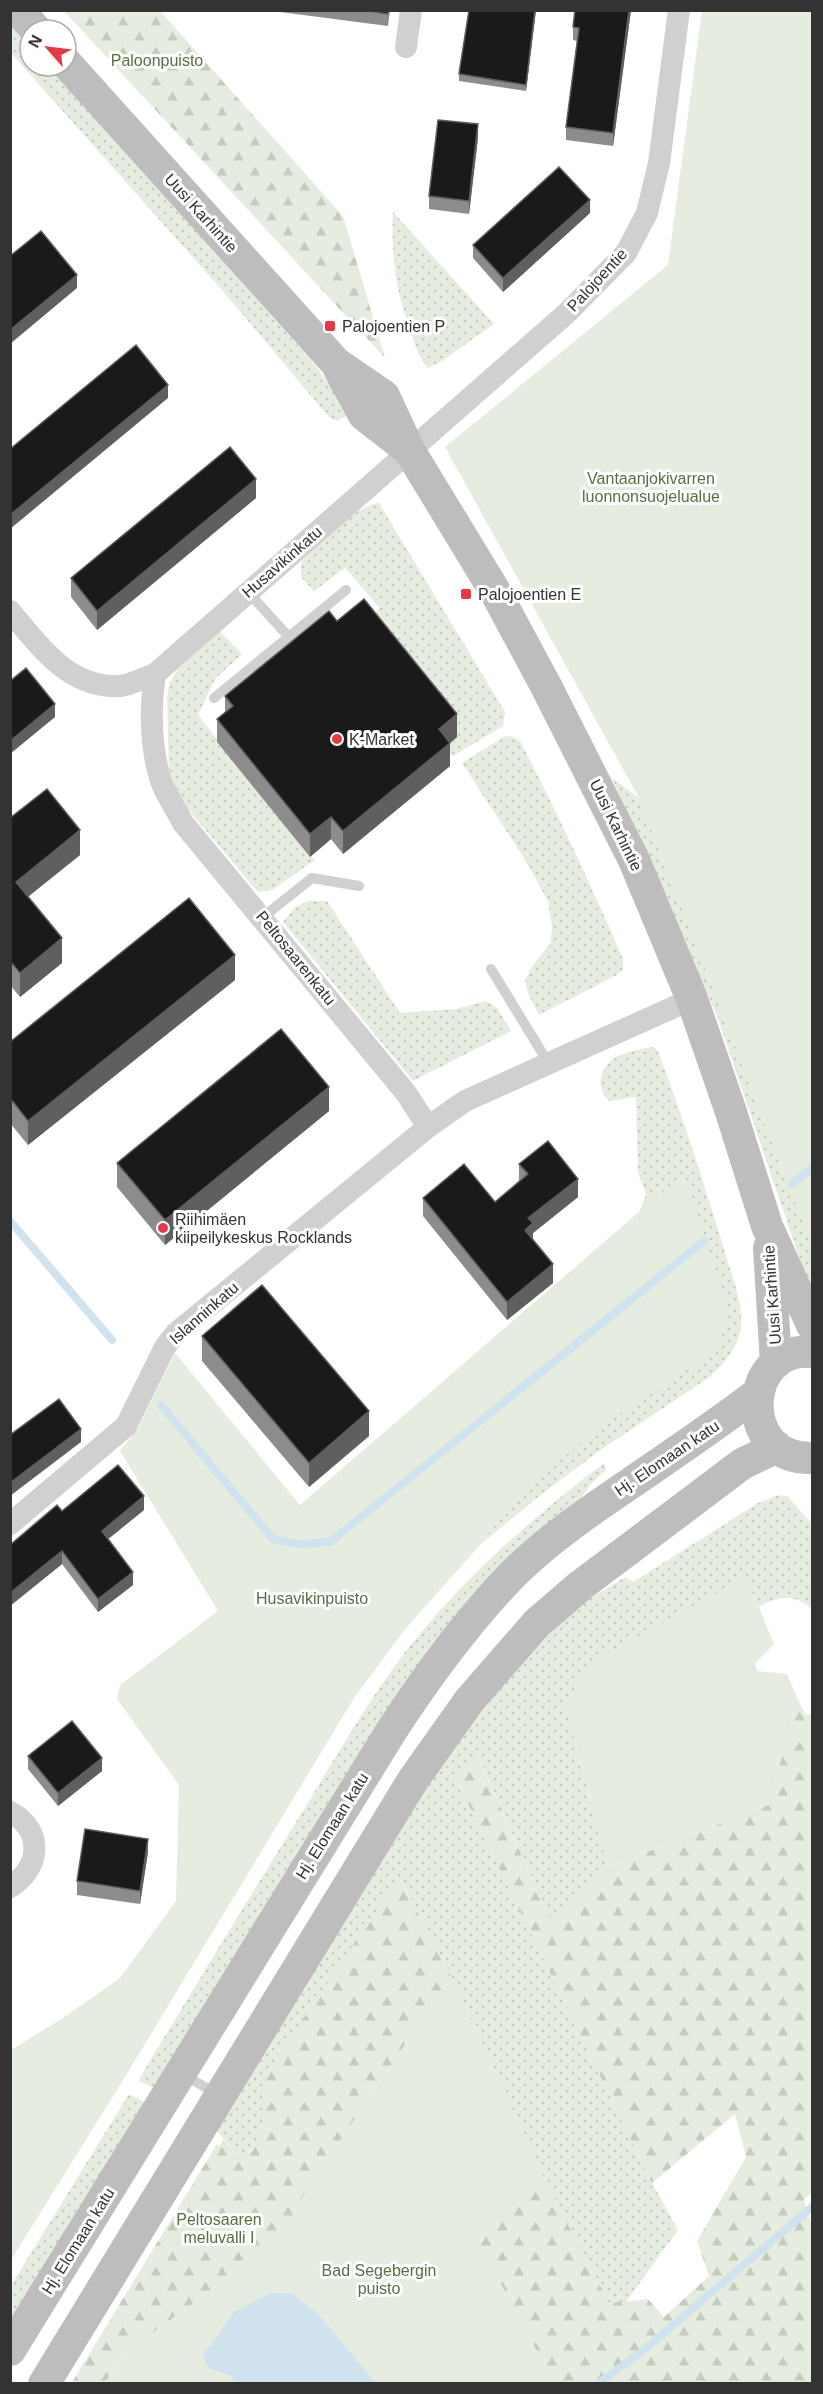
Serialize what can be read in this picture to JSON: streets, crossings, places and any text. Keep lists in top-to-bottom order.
{
  "streets": {
    "street": [
      "Uusi Karhintie",
      "Palojoentie",
      "Husavikinkatu",
      "Peltosaarenkatu",
      "Islanninkatu",
      "Hj. Elomaan katu"
    ]
  },
  "crossings": [
    ["Uusi Karhintie", "Palojoentie"],
    ["Uusi Karhintie", "Husavikinkatu"],
    ["Palojoentie", "Husavikinkatu"],
    ["Husavikinkatu", "Peltosaarenkatu"],
    ["Peltosaarenkatu", "Islanninkatu"]
  ],
  "parks": [
    "Paloonpuisto",
    "Vantaanjokivarren luonnonsuojelualue",
    "Husavikinpuisto",
    "Peltosaaren meluvalli I",
    "Bad Segebergin puisto"
  ],
  "places": {
    "transit": ["Palojoentien P", "Palojoentien E"],
    "other": ["K-Market", "Riihimäen kiipeilykeskus Rocklands"]
  },
  "north": "top left"
}
